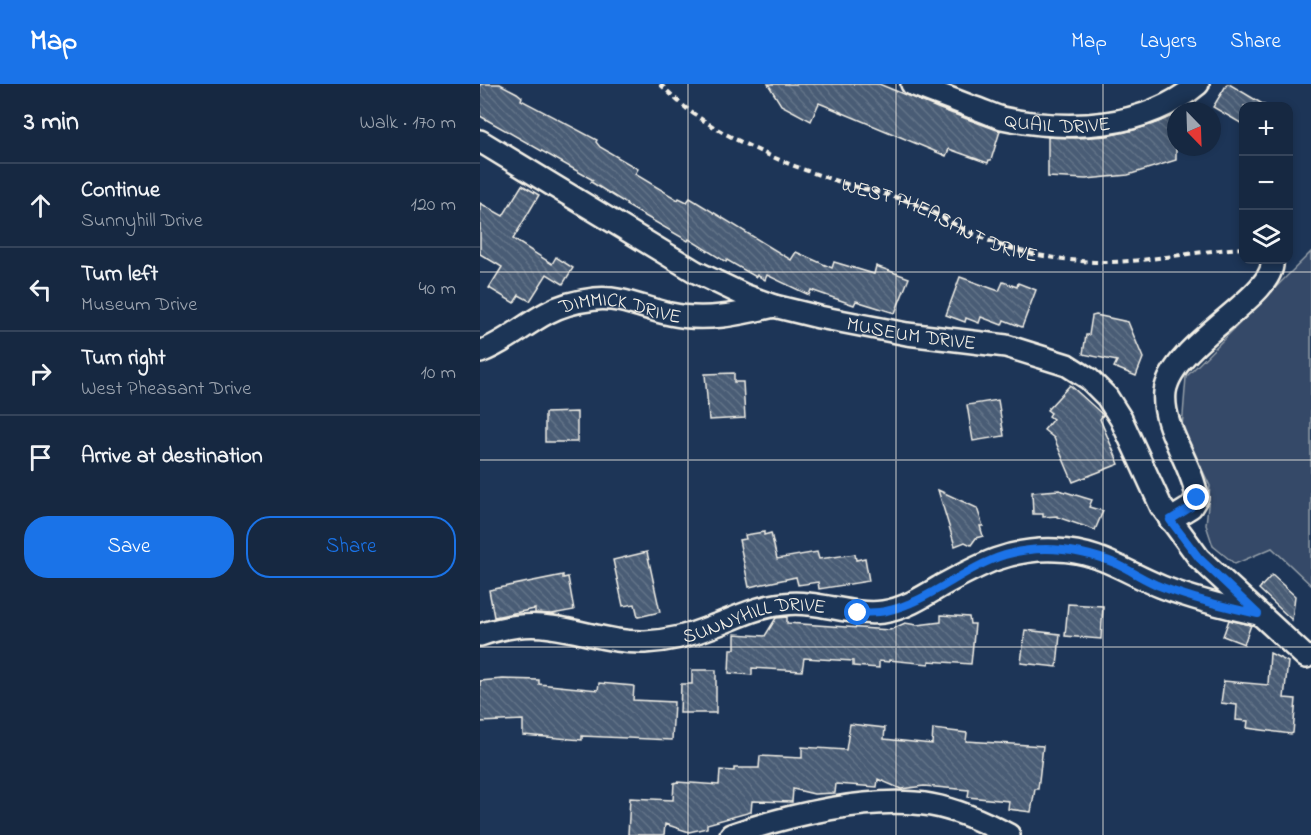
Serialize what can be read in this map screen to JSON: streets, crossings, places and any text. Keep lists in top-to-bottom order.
{
  "streets": {
    "street": [
      "QUAIL DRIVE",
      "DIMMICK DRIVE",
      "MUSEUM DRIVE",
      "SUNNYHILL DRIVE"
    ],
    "path": ["WEST PHEASANT DRIVE"]
  },
  "crossings": [
    ["DIMMICK DRIVE", "MUSEUM DRIVE"],
    ["MUSEUM DRIVE", "SUNNYHILL DRIVE"]
  ],
  "north": "bottom right",
  "page": {
    "header": "Map",
    "nav": ["Map", "Layers", "Share"],
    "heading": ["3 min", "Walk · 170 m"],
    "map_buttons": ["+", "−"],
    "list": [
      ["Continue", "Sunnyhill Drive", "120 m"],
      ["Turn left", "Museum Drive", "40 m"],
      ["Turn right", "West Pheasant Drive", "10 m"],
      "Arrive at destination"
    ],
    "buttons": ["Save", "Share"]
  }
}
